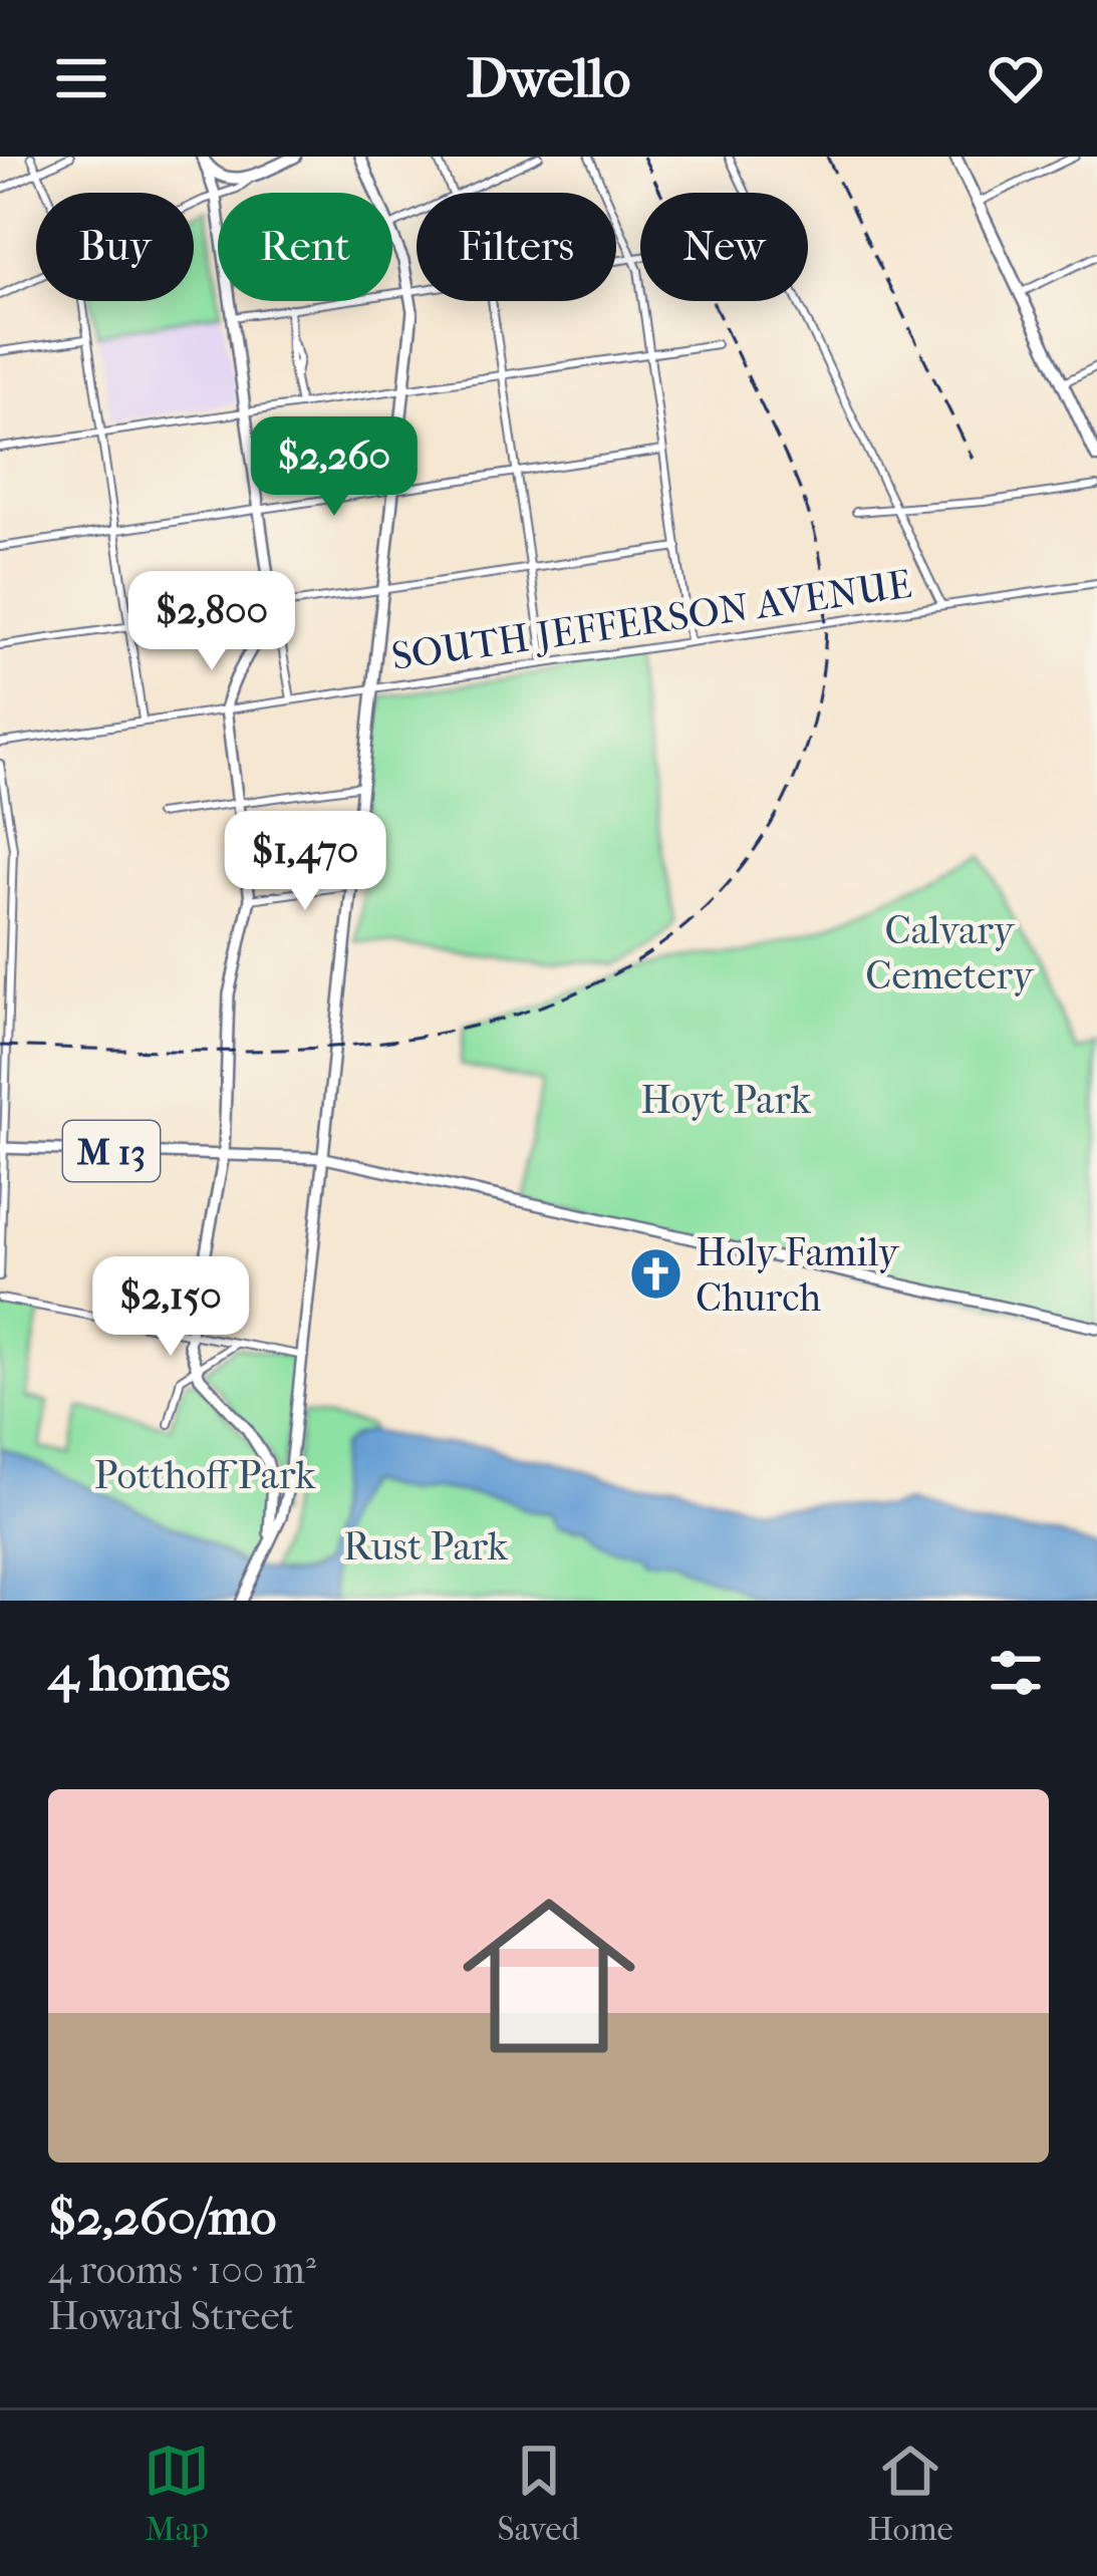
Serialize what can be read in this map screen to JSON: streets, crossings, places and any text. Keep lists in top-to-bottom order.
{
  "streets": {
    "main road": ["M 13"],
    "street": ["SOUTH JEFFERSON AVENUE"]
  },
  "parks": [
    "Calvary Cemetery",
    "Hoyt Park",
    "Potthoff Park",
    "Rust Park"
  ],
  "places": {
    "church": ["Holy Family Church"]
  },
  "page": {
    "header": "Dwello",
    "chip": [
      "Buy",
      "Rent",
      "Filters",
      "New"
    ],
    "price": [
      "$2,260",
      "$2,800",
      "$1,470",
      "$2,150"
    ],
    "heading": "4 homes",
    "list": [
      {
        "name": "$2,260/mo",
        "note": "4 rooms · 100 m² · Howard Street"
      }
    ],
    "tabs": ["Map", "Saved", "Home"]
  }
}
